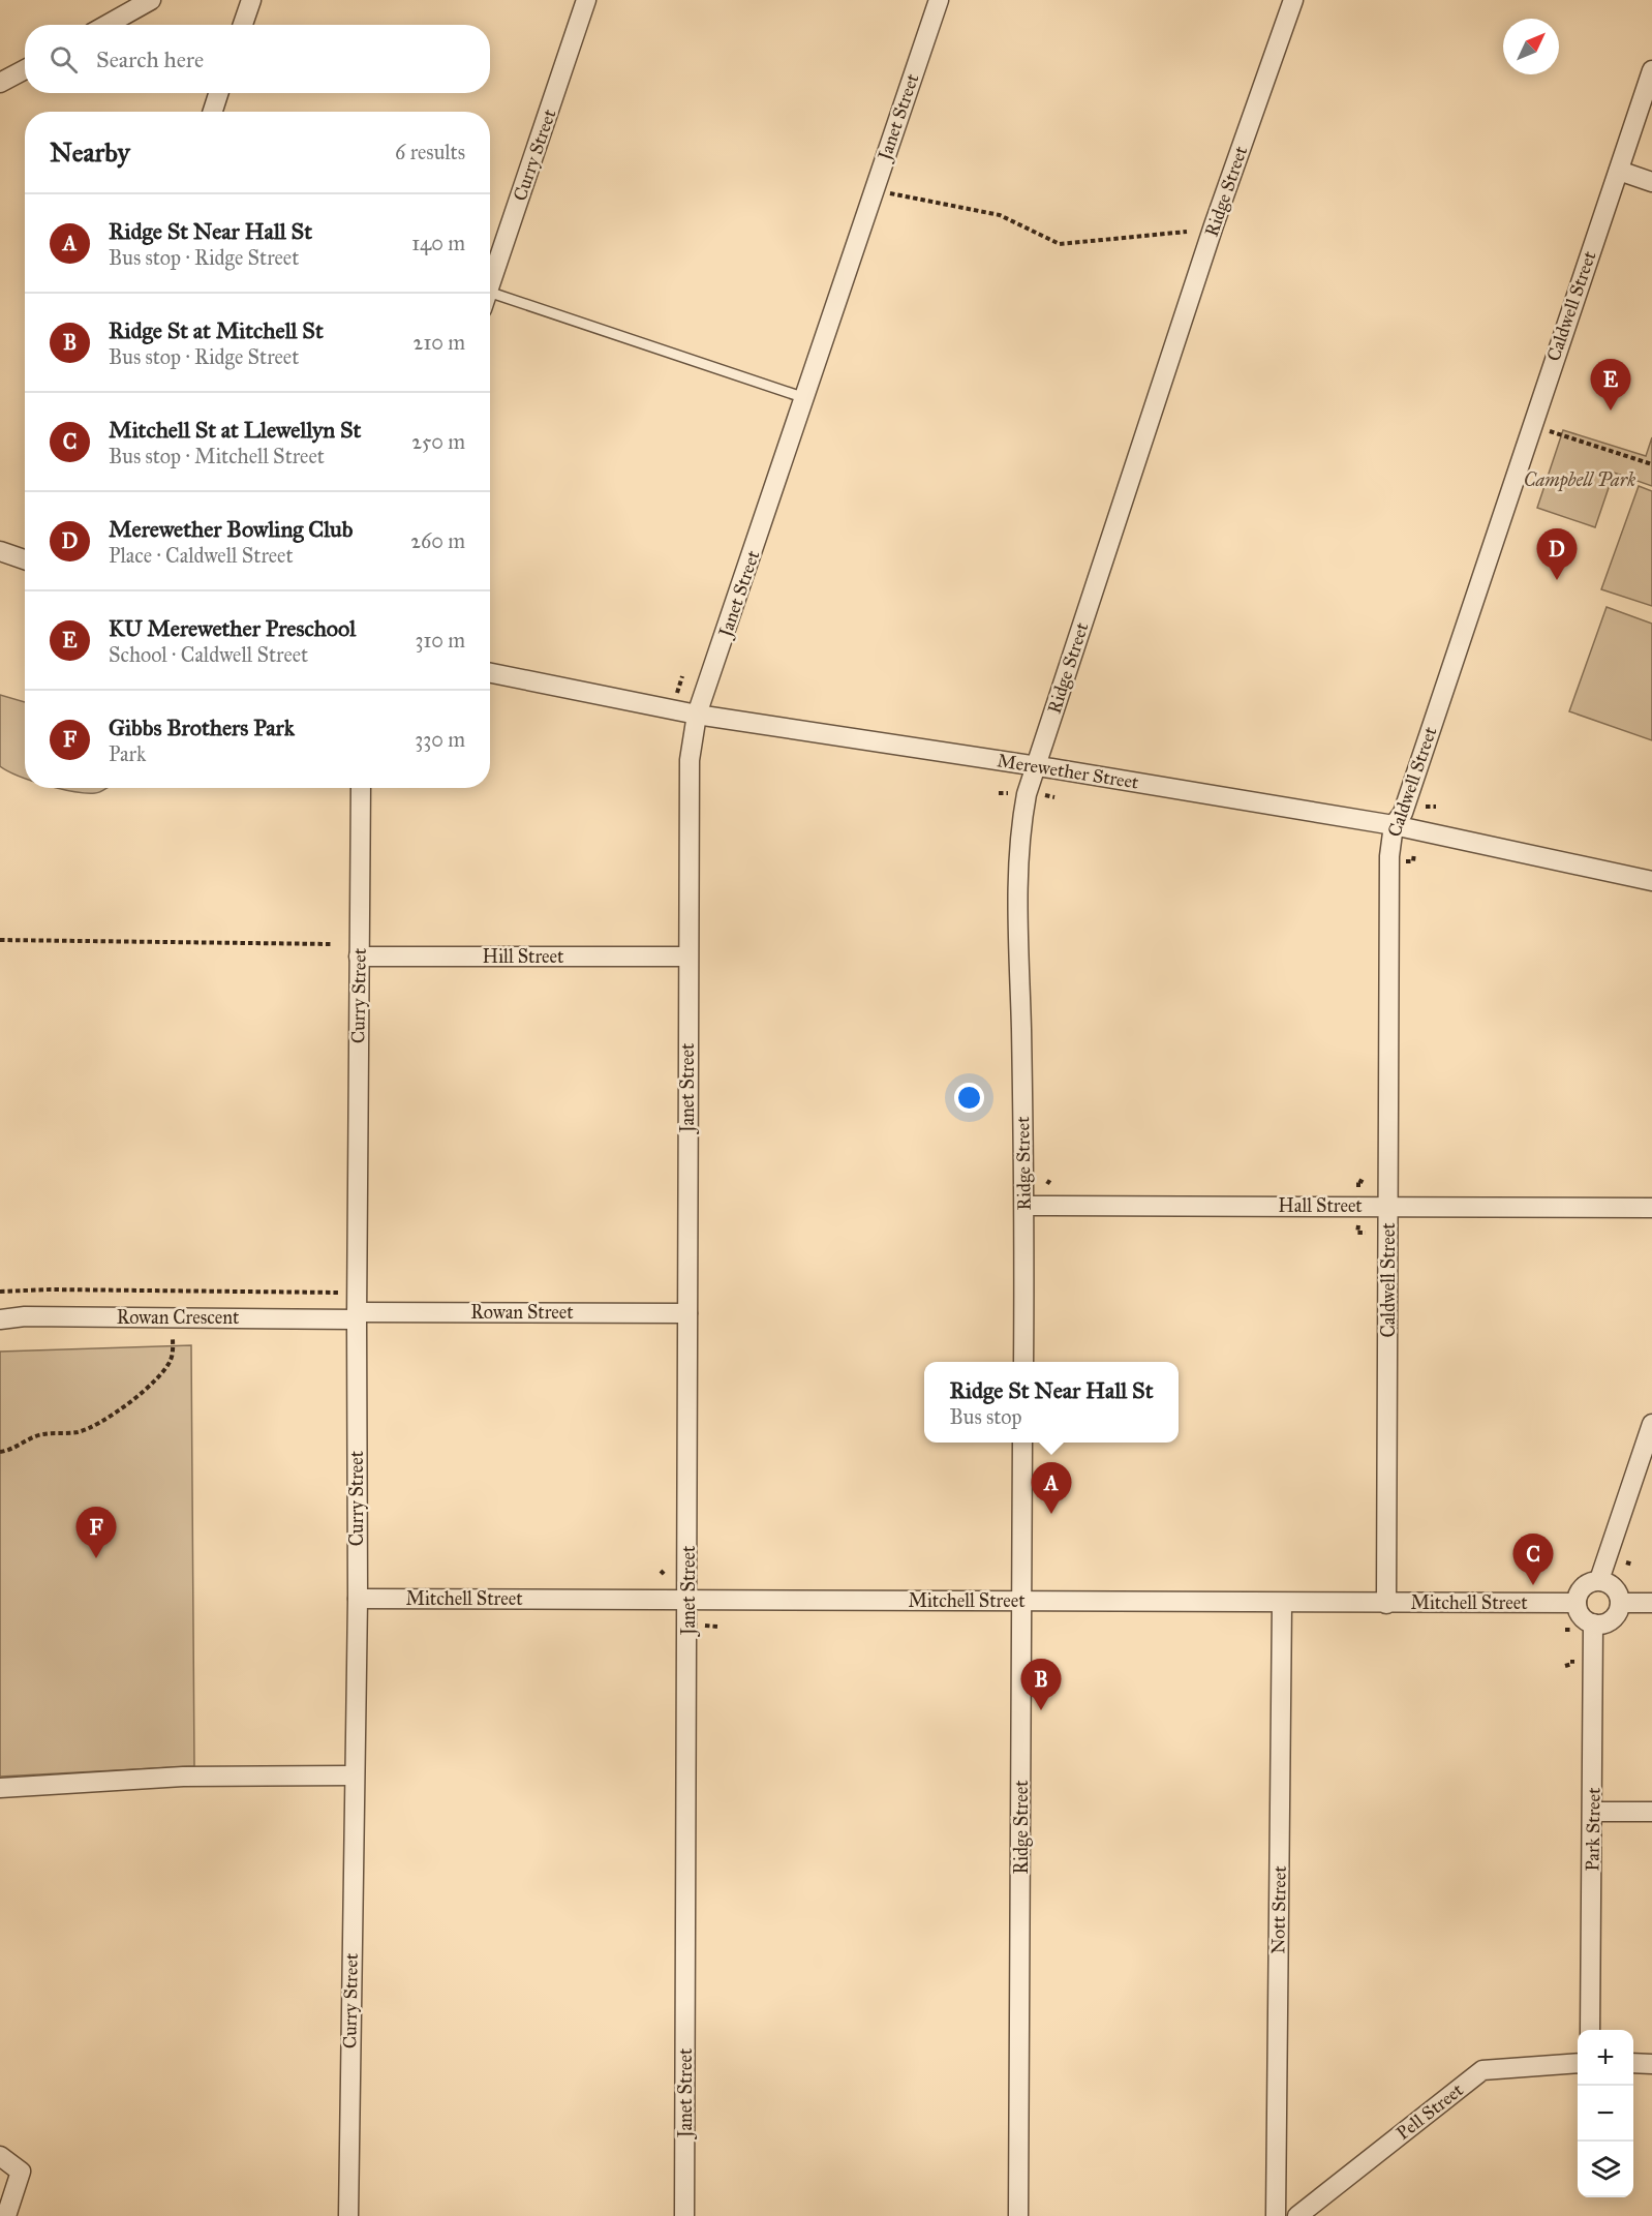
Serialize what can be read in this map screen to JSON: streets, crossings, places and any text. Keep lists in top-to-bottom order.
{
  "streets": {
    "street": [
      "Janet Street",
      "Curry Street",
      "Ridge Street",
      "Caldwell Street",
      "Merewether Street",
      "Hill Street",
      "Hall Street",
      "Rowan Street",
      "Rowan Crescent",
      "Mitchell Street",
      "Park Street",
      "Nott Street",
      "Pell Street"
    ]
  },
  "crossings": [
    ["Janet Street", "Merewether Street"],
    ["Janet Street", "Hill Street"],
    ["Janet Street", "Rowan Street"],
    ["Janet Street", "Mitchell Street"],
    ["Curry Street", "Hill Street"],
    ["Curry Street", "Rowan Street"],
    ["Curry Street", "Rowan Crescent"],
    ["Curry Street", "Mitchell Street"],
    ["Ridge Street", "Merewether Street"],
    ["Ridge Street", "Hall Street"],
    ["Ridge Street", "Mitchell Street"],
    ["Caldwell Street", "Merewether Street"],
    ["Caldwell Street", "Hall Street"],
    ["Caldwell Street", "Mitchell Street"],
    ["Rowan Street", "Rowan Crescent"],
    ["Mitchell Street", "Park Street"],
    ["Mitchell Street", "Nott Street"]
  ],
  "parks": ["Campbell Park"],
  "north": "top right",
  "page": {
    "search": "Search here",
    "heading": ["Nearby", "6 results"],
    "list": [
      {
        "mark": "A",
        "name": "Ridge St Near Hall St",
        "note": "Bus stop · Ridge Street",
        "value": "140 m"
      },
      {
        "mark": "B",
        "name": "Ridge St at Mitchell St",
        "note": "Bus stop · Ridge Street",
        "value": "210 m"
      },
      {
        "mark": "C",
        "name": "Mitchell St at Llewellyn St",
        "note": "Bus stop · Mitchell Street",
        "value": "250 m"
      },
      {
        "mark": "D",
        "name": "Merewether Bowling Club",
        "note": "Place · Caldwell Street",
        "value": "260 m"
      },
      {
        "mark": "E",
        "name": "KU Merewether Preschool",
        "note": "School · Caldwell Street",
        "value": "310 m"
      },
      {
        "mark": "F",
        "name": "Gibbs Brothers Park",
        "note": "Park",
        "value": "330 m"
      }
    ],
    "pins": [
      "E",
      "D",
      "A",
      "F",
      "C",
      "B"
    ],
    "popup": ["Ridge St Near Hall St", "Bus stop"],
    "map_buttons": ["+", "−"]
  }
}
